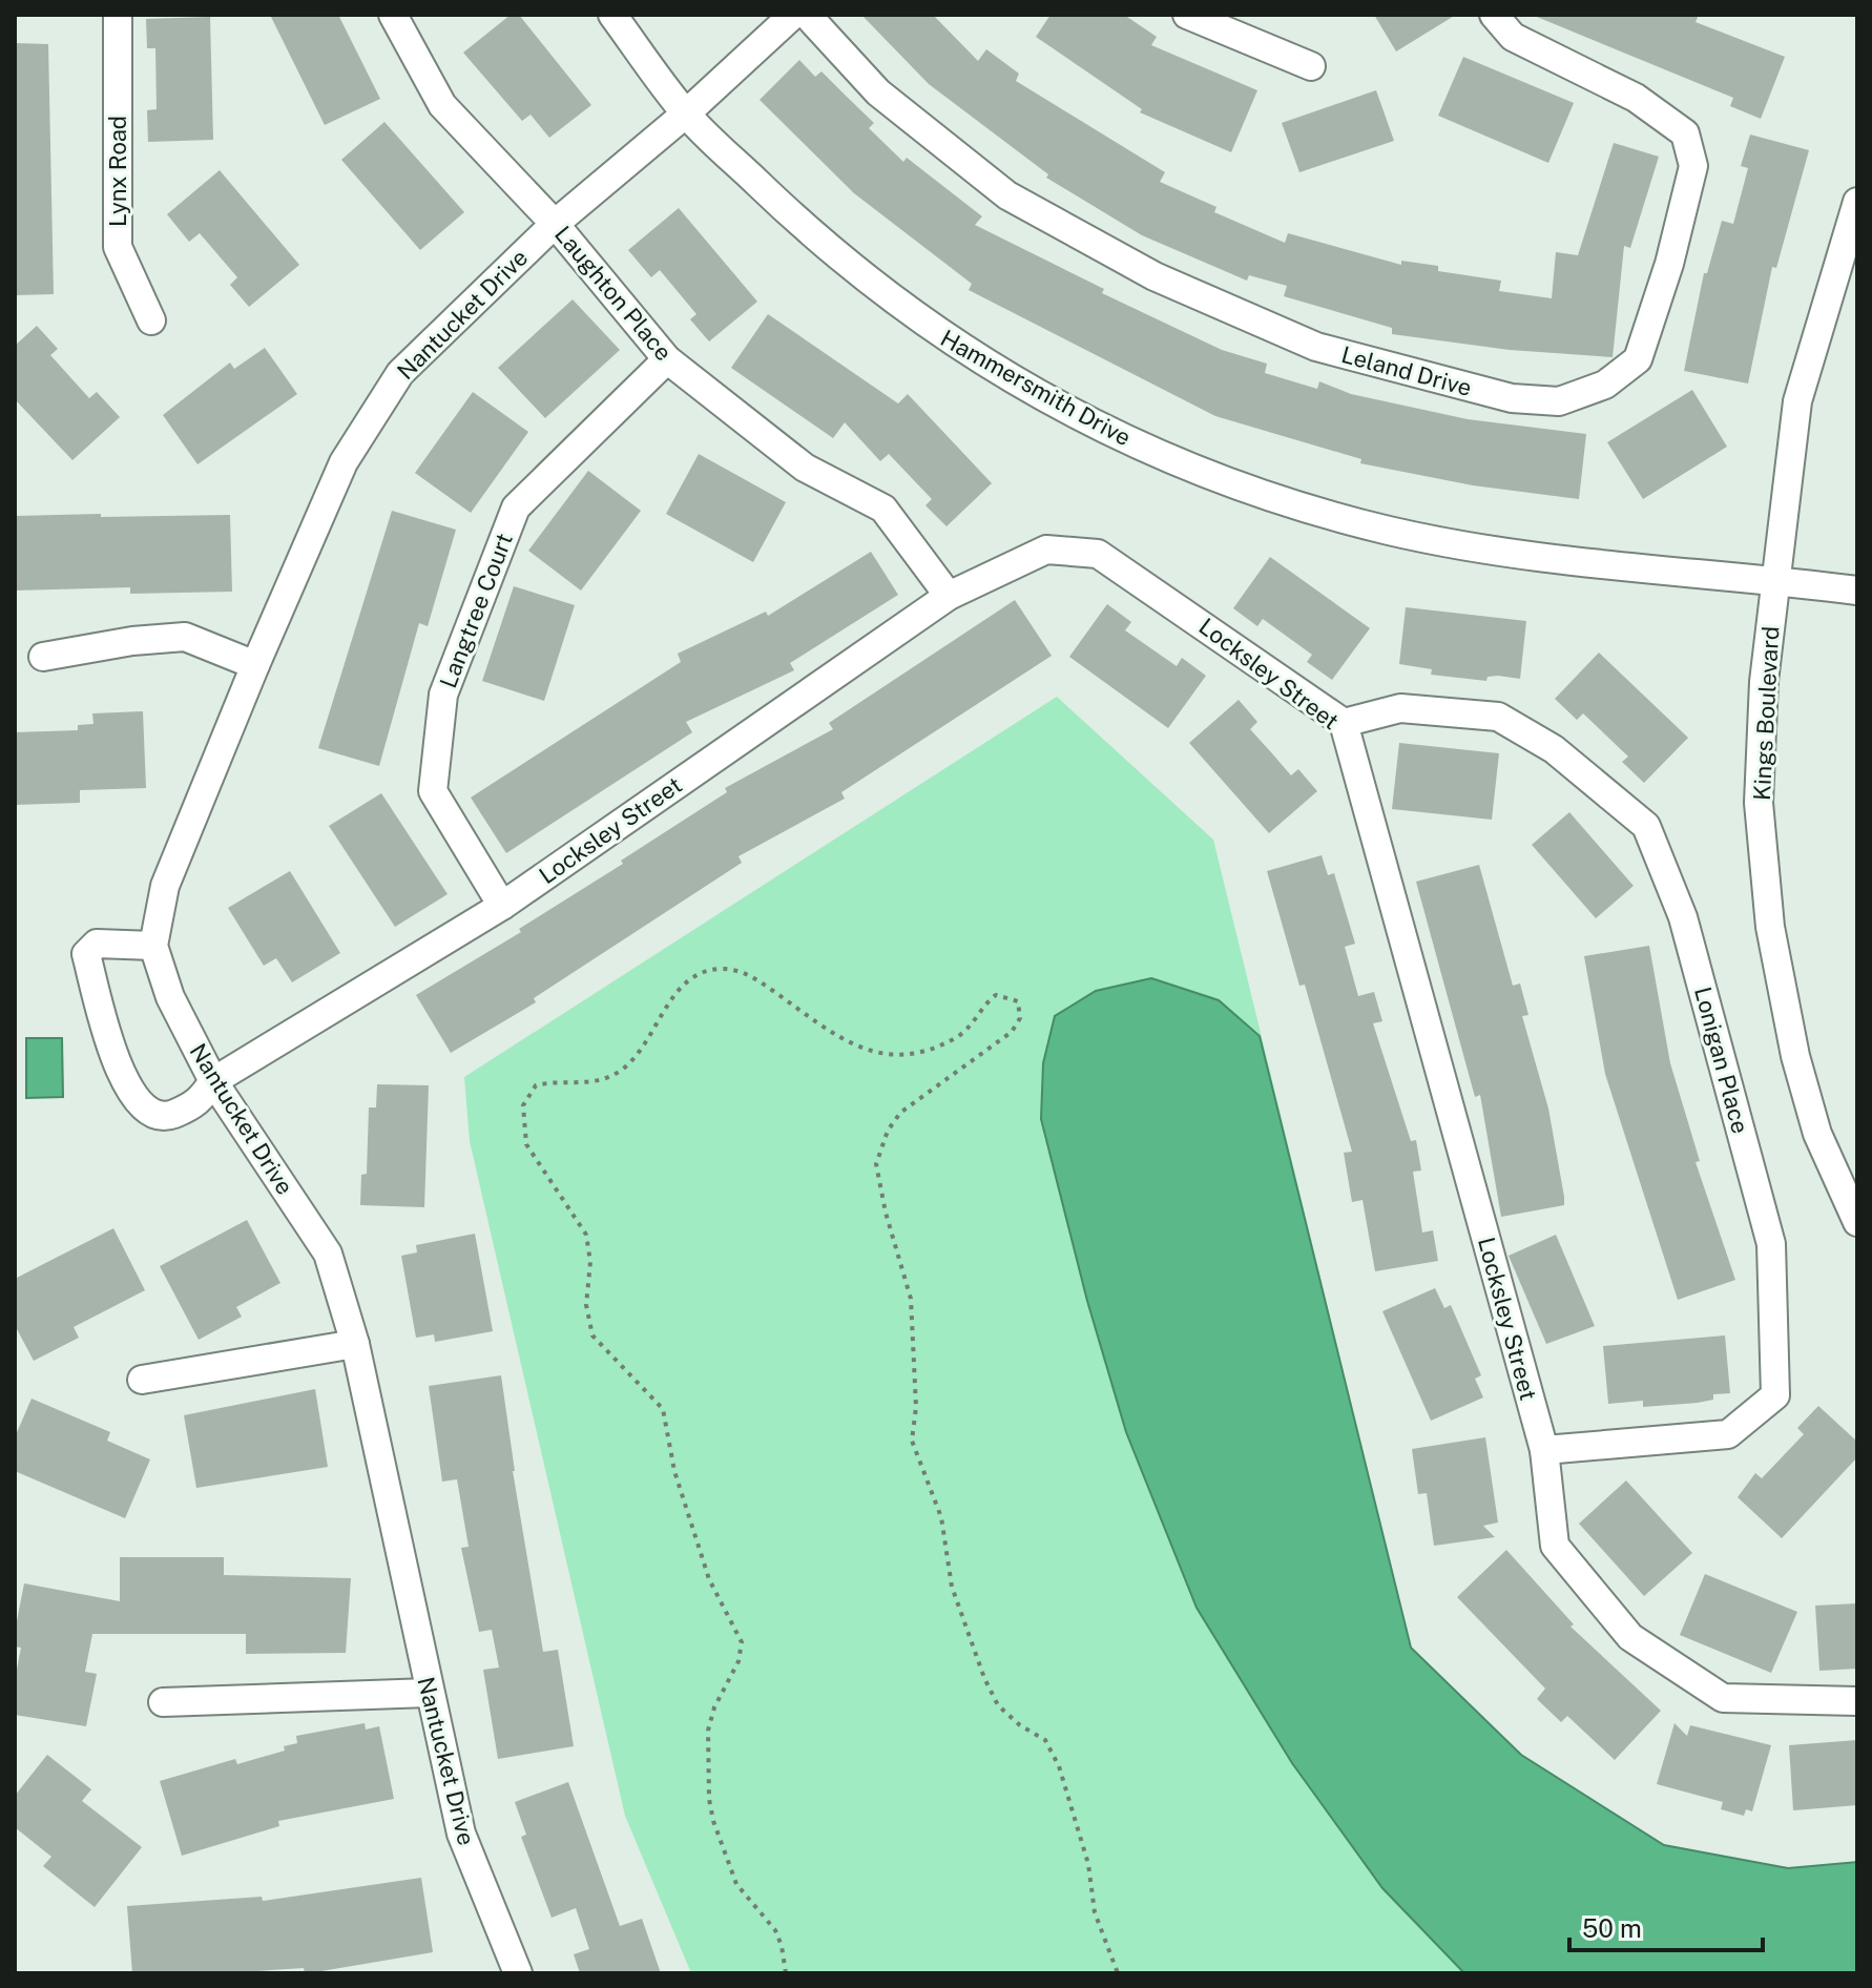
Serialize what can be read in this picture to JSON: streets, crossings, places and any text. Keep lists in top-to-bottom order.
{
  "streets": {
    "street": [
      "Lynx Road",
      "Laughton Place",
      "Nantucket Drive",
      "Leland Drive",
      "Hammersmith Drive",
      "Langtree Court",
      "Locksley Street",
      "Kings Boulevard",
      "Lonigan Place"
    ]
  },
  "crossings": [
    ["Laughton Place", "Nantucket Drive"],
    ["Laughton Place", "Langtree Court"],
    ["Laughton Place", "Locksley Street"],
    ["Nantucket Drive", "Hammersmith Drive"],
    ["Nantucket Drive", "Locksley Street"],
    ["Hammersmith Drive", "Kings Boulevard"],
    ["Langtree Court", "Locksley Street"],
    ["Locksley Street", "Lonigan Place"]
  ],
  "scale_bar": "50 m"
}
